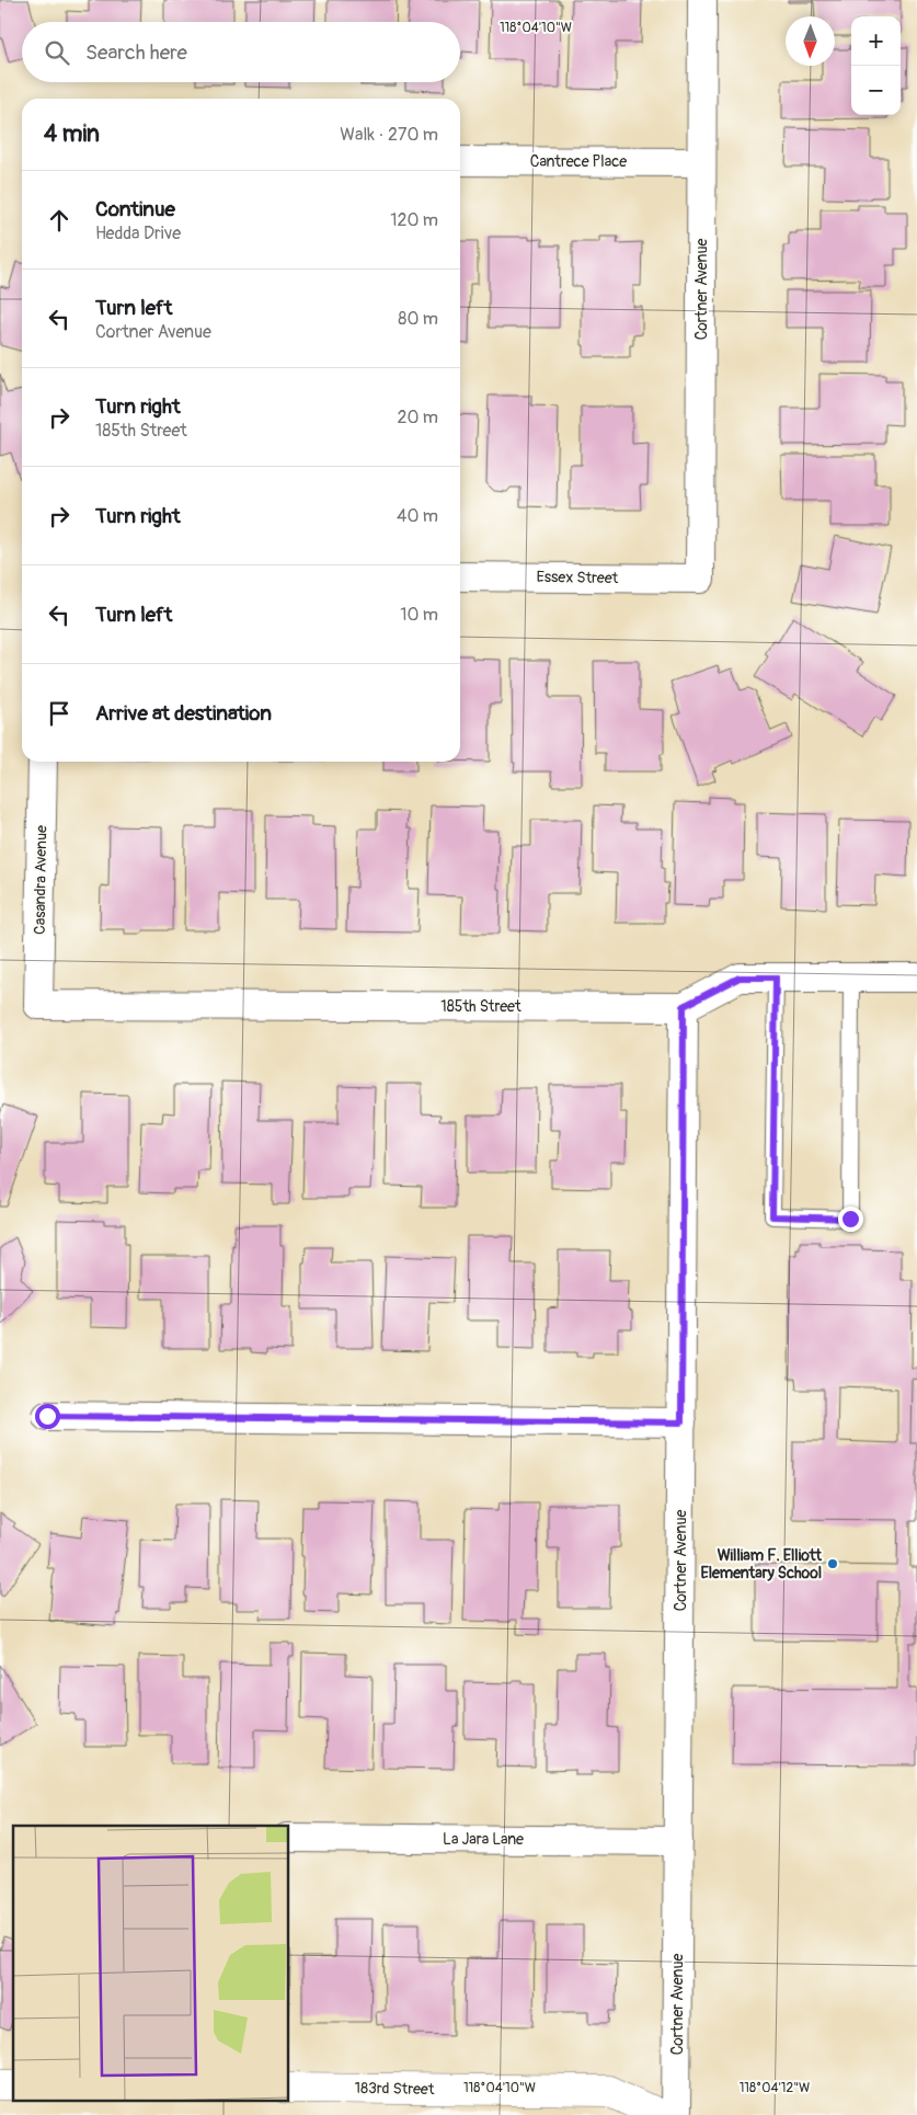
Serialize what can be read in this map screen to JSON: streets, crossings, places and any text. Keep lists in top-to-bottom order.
{
  "streets": {
    "street": [
      "Cantrece Place",
      "Cortner Avenue",
      "Essex Street",
      "Casandra Avenue",
      "185th Street",
      "La Jara Lane",
      "183rd Street"
    ]
  },
  "crossings": [
    ["Cantrece Place", "Cortner Avenue"],
    ["Cortner Avenue", "Essex Street"],
    ["Cortner Avenue", "185th Street"],
    ["Cortner Avenue", "La Jara Lane"],
    ["Casandra Avenue", "185th Street"]
  ],
  "places": ["William F. Elliott Elementary School"],
  "north": "bottom",
  "page": {
    "map_buttons": ["+", "−"],
    "search": "Search here",
    "heading": ["4 min", "Walk · 270 m"],
    "list": [
      ["Continue", "Hedda Drive", "120 m"],
      ["Turn left", "Cortner Avenue", "80 m"],
      ["Turn right", "185th Street", "20 m"],
      ["Turn right", "40 m"],
      ["Turn left", "10 m"],
      "Arrive at destination"
    ]
  },
  "coordinates": ["118°04'10\"W", "118°04'12\"W"]
}
